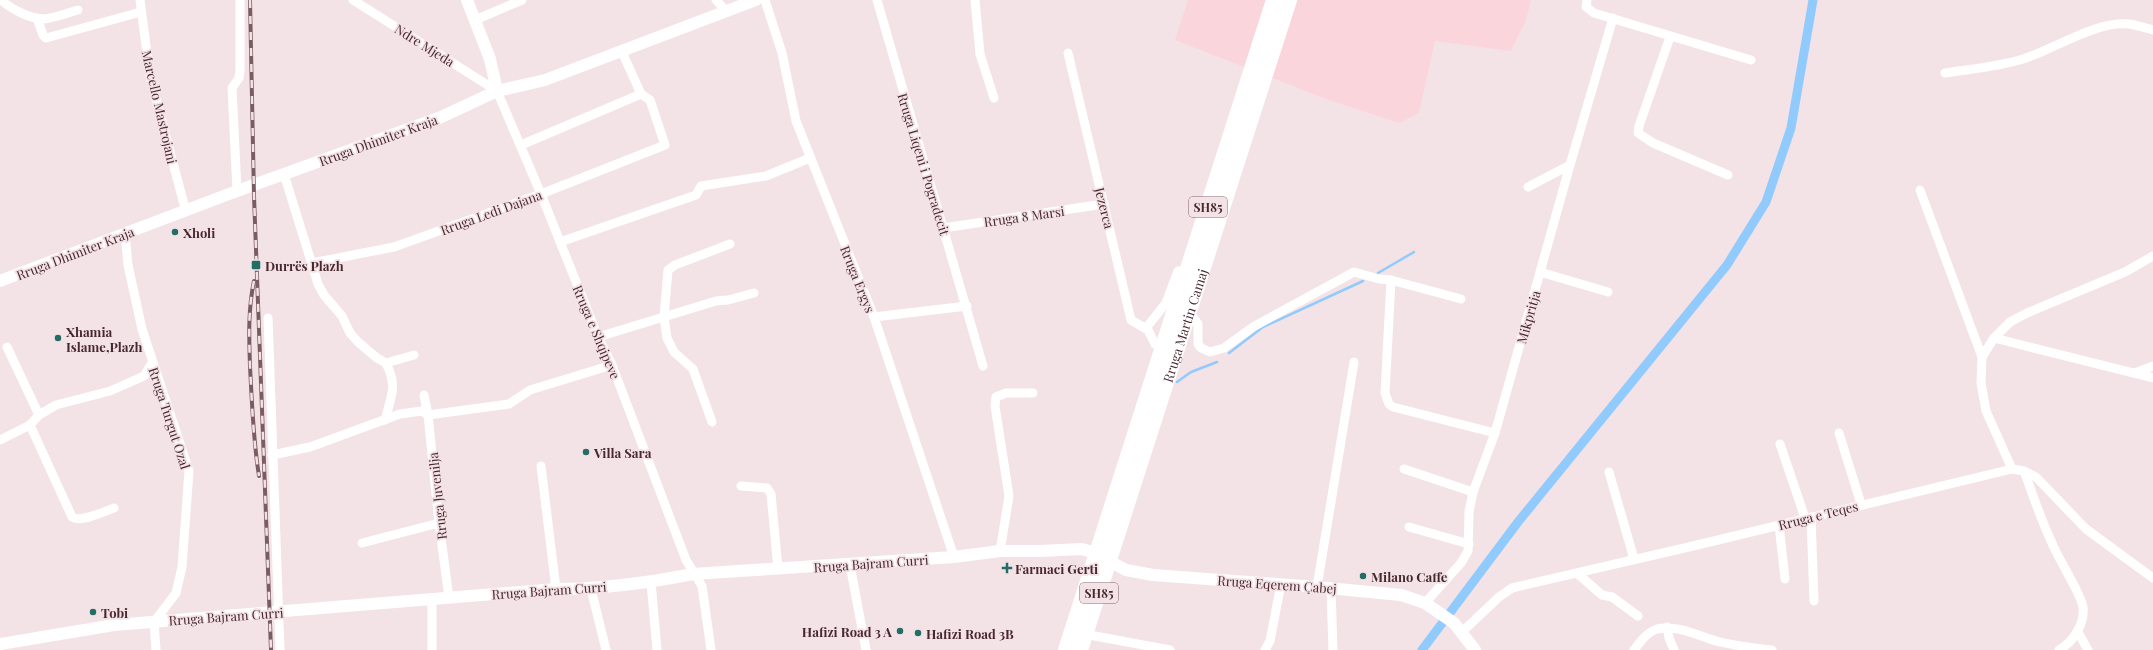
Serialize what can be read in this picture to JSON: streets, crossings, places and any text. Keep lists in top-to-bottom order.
{
  "streets": {
    "highway": ["SH85", "Rruga Martin Camaj"],
    "main road": ["Rruga Dhimiter Kraja", "Rruga Bajram Curri", "Rruga Eqerem Çabej"],
    "street": [
      "Ndre Mjeda",
      "Marcello Mastrojani",
      "Rruga Liqeni i Pogradecit",
      "Jezerca",
      "Rruga Ledi Dajana",
      "Rruga 8 Marsi",
      "Rruga Ergys",
      "Mikpritja",
      "Rruga e Shqipeve",
      "Rruga Turgut Ozal",
      "Rruga Juvenilja",
      "Rruga e Teqes"
    ]
  },
  "crossings": [
    ["Ndre Mjeda", "Rruga Dhimiter Kraja"],
    ["Ndre Mjeda", "Rruga e Shqipeve"],
    ["Marcello Mastrojani", "Rruga Dhimiter Kraja"],
    ["Rruga Dhimiter Kraja", "Rruga e Shqipeve"],
    ["Rruga Dhimiter Kraja", "Rruga Turgut Ozal"],
    ["Rruga Liqeni i Pogradecit", "Rruga 8 Marsi"],
    ["Jezerca", "Rruga 8 Marsi"],
    ["Jezerca", "Rruga Martin Camaj"],
    ["Rruga Ledi Dajana", "Rruga e Shqipeve"],
    ["Rruga Ergys", "Rruga Bajram Curri"],
    ["Mikpritja", "Rruga Eqerem Çabej"],
    ["Rruga Martin Camaj", "Rruga Bajram Curri"],
    ["Rruga Martin Camaj", "Rruga Eqerem Çabej"],
    ["Rruga e Shqipeve", "Rruga Bajram Curri"],
    ["Rruga Turgut Ozal", "Rruga Bajram Curri"],
    ["Rruga Juvenilja", "Rruga Bajram Curri"],
    ["Rruga e Teqes", "Rruga Eqerem Çabej"],
    ["Rruga Bajram Curri", "Rruga Eqerem Çabej"]
  ],
  "places": {
    "other": [
      "Xholi",
      "Xhamia Islame,Plazh",
      "Villa Sara",
      "Milano Caffe",
      "Tobi",
      "Hafizi Road 3 A",
      "Hafizi Road 3B"
    ],
    "transit": ["Durrës Plazh"],
    "health": ["Farmaci Gerti"]
  }
}
